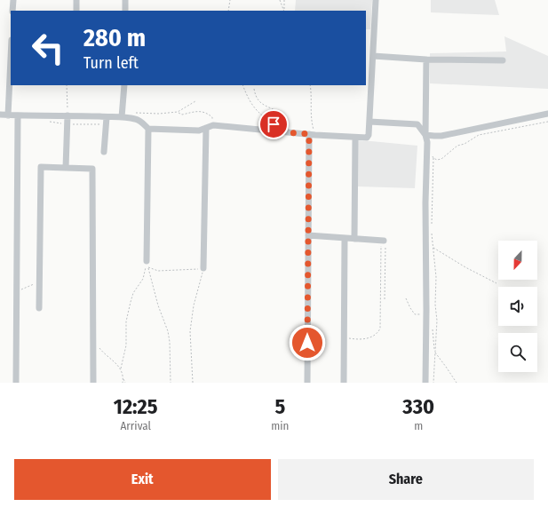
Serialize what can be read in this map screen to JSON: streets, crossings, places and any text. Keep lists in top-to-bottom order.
{
  "north": "bottom",
  "page": {
    "turn": ["280 m", "Turn left"],
    "eta": [
      "12:25",
      "Arrival",
      "5",
      "min",
      "330",
      "m"
    ],
    "buttons": ["Exit", "Share"]
  }
}
